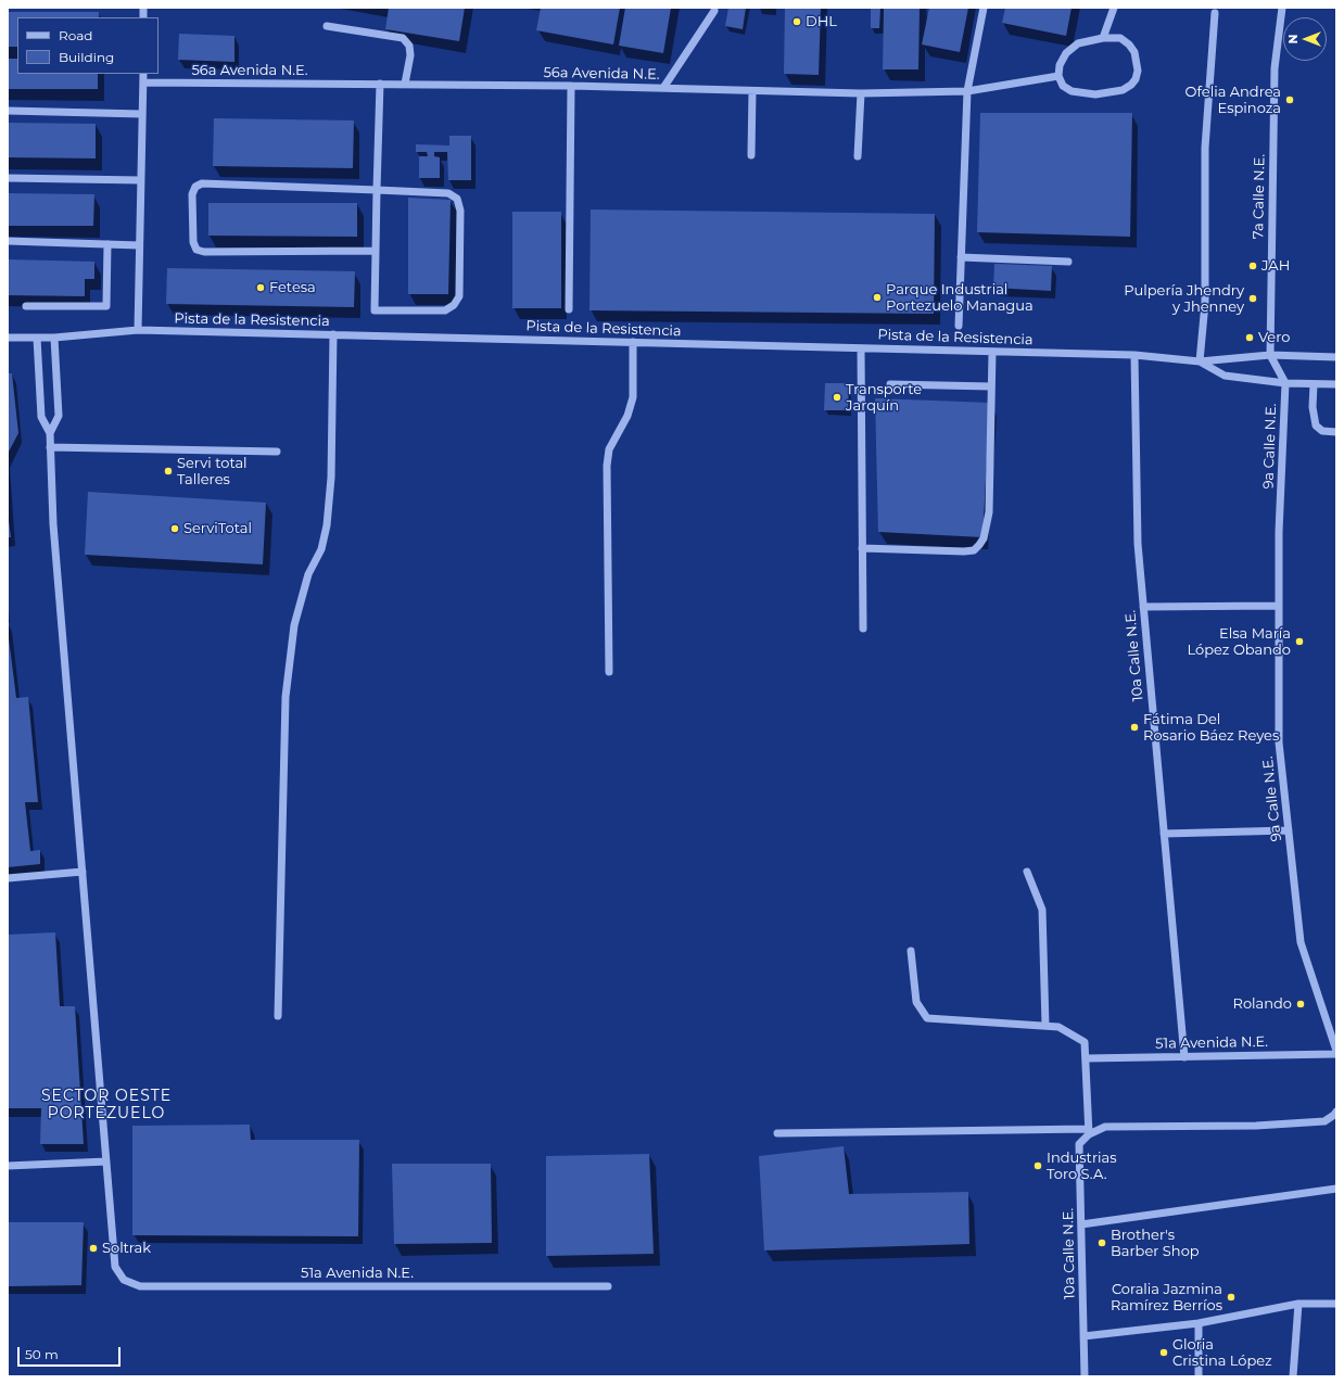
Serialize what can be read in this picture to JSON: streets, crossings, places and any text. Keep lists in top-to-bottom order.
{
  "streets": {
    "street": [
      "56a Avenida N.E.",
      "7a Calle N.E.",
      "Pista de la Resistencia",
      "9a Calle N.E.",
      "10a Calle N.E.",
      "51a Avenida N.E."
    ]
  },
  "crossings": [
    ["7a Calle N.E.", "Pista de la Resistencia"],
    ["7a Calle N.E.", "9a Calle N.E."],
    ["Pista de la Resistencia", "9a Calle N.E."],
    ["Pista de la Resistencia", "10a Calle N.E."],
    ["9a Calle N.E.", "51a Avenida N.E."],
    ["10a Calle N.E.", "51a Avenida N.E."]
  ],
  "districts": ["SECTOR OESTE PORTEZUELO"],
  "places": [
    "DHL",
    "Ofelia Andrea Espinoza",
    "JAH",
    "Fetesa",
    "Parque Industrial Portezuelo Managua",
    "Pulpería Jhendry y Jhenney",
    "Vero",
    "Transporte Jarquín",
    "Servi total Talleres",
    "ServiTotal",
    "Elsa María López Obando",
    "Fátima Del Rosario Báez Reyes",
    "Rolando",
    "Industrias Toro S.A.",
    "Brother's Barber Shop",
    "Soltrak",
    "Coralia Jazmina Ramírez Berríos",
    "Gloria Cristina López"
  ],
  "legend": ["Road", "Building"],
  "scale_bar": "50 m",
  "north": "left"
}
